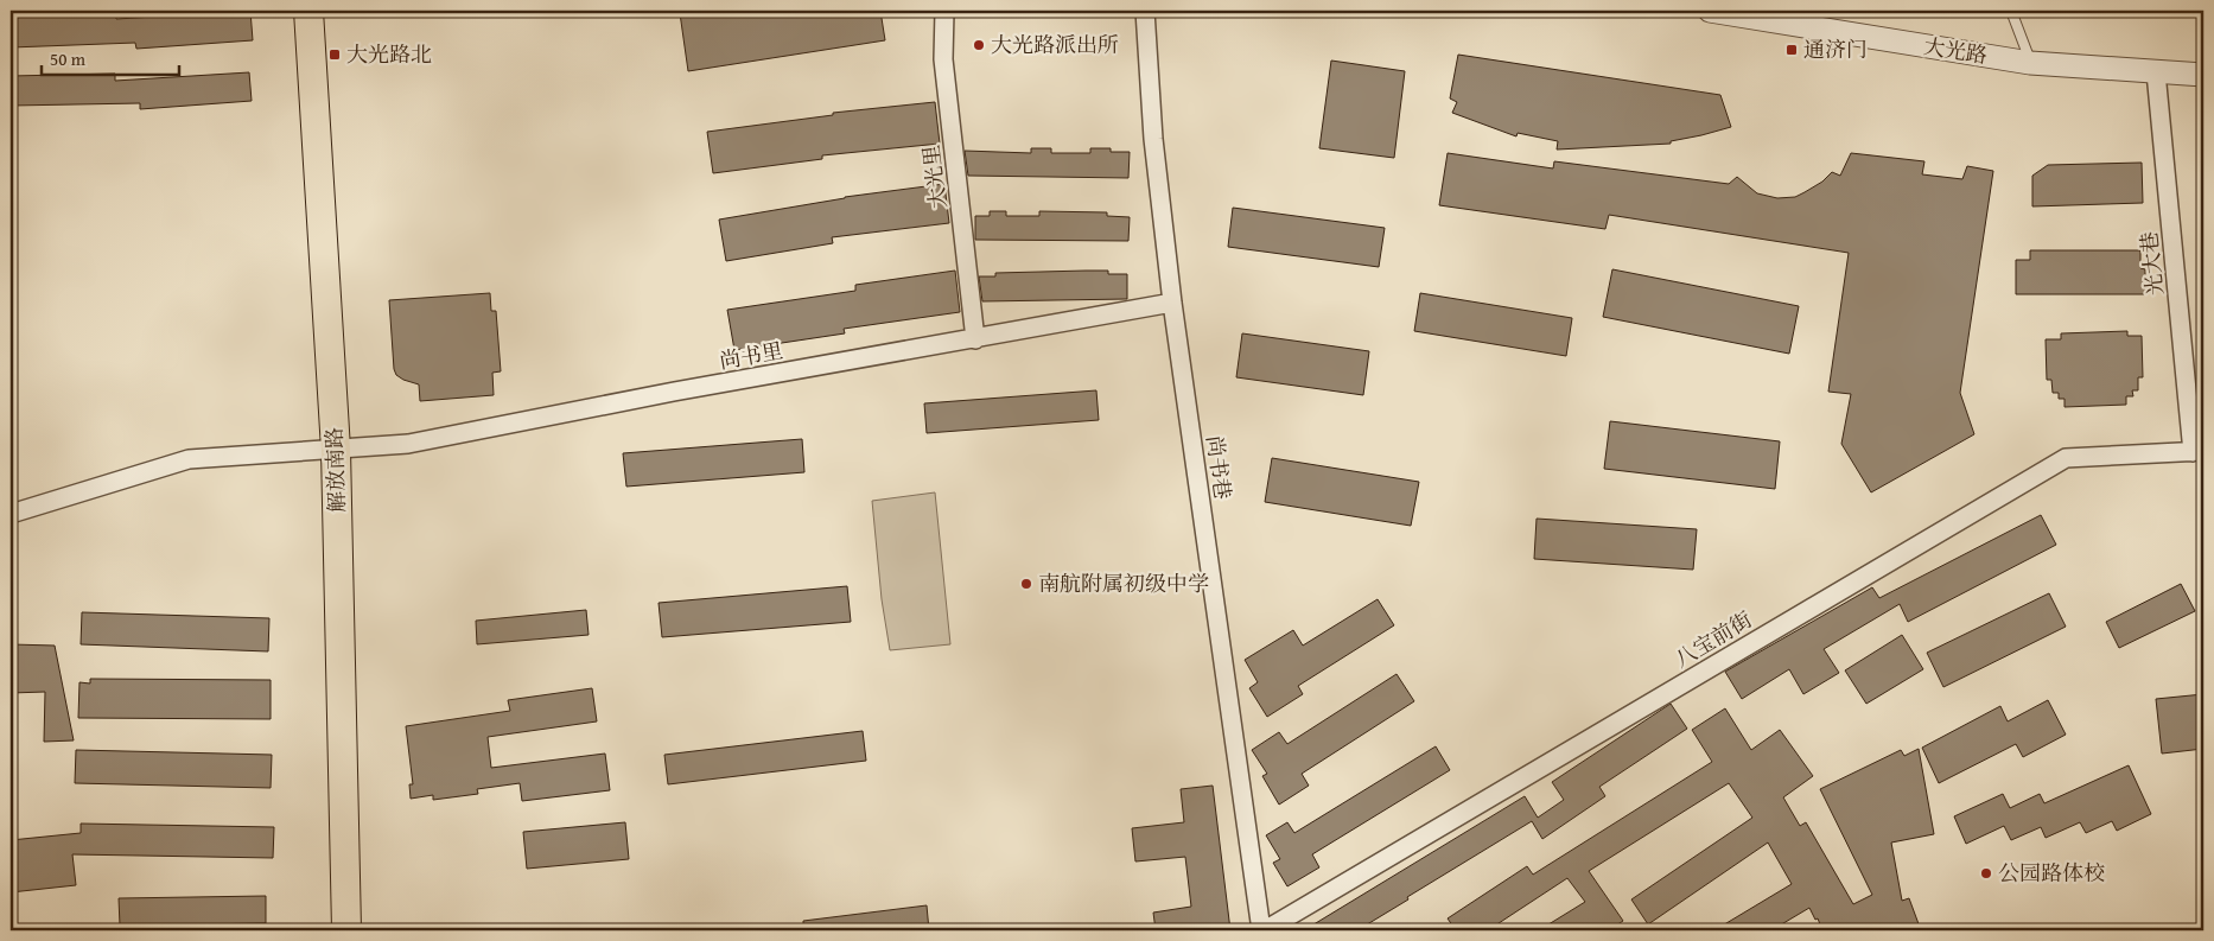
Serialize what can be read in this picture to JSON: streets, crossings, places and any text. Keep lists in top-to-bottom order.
{
  "streets": {
    "street": [
      "大光路",
      "大光里",
      "光大巷",
      "尚书里",
      "尚书巷",
      "解放南路",
      "八宝前街"
    ]
  },
  "crossings": [
    ["大光路", "光大巷"],
    ["大光里", "尚书里"],
    ["光大巷", "八宝前街"],
    ["尚书里", "尚书巷"],
    ["尚书里", "解放南路"],
    ["尚书巷", "八宝前街"]
  ],
  "places": {
    "other": ["大光路派出所", "南航附属初级中学", "公园路体校"],
    "transit": ["通济门", "大光路北"]
  },
  "scale_bar": "50 m"
}
